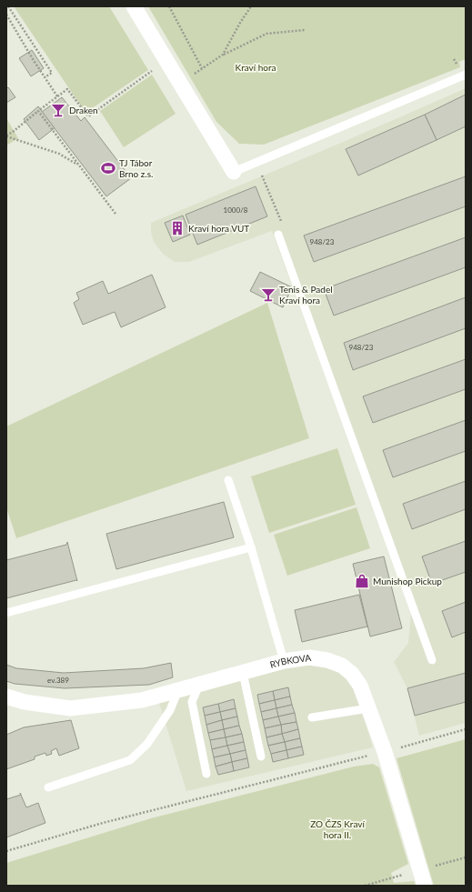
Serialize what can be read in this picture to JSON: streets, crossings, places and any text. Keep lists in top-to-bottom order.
{
  "streets": {
    "street": ["RYBKOVA"]
  },
  "parks": ["Kraví hora", "ZO ČZS Kraví hora II."],
  "places": {
    "bar": ["Draken", "Tenis & Padel Kraví hora"],
    "sports": ["TJ Tábor Brno z.s."],
    "building": ["Kraví hora VUT"],
    "shop": ["Munishop Pickup"]
  },
  "house_numbers": [
    "1000/8",
    "948/23",
    "948/23",
    "ev.389"
  ]
}
